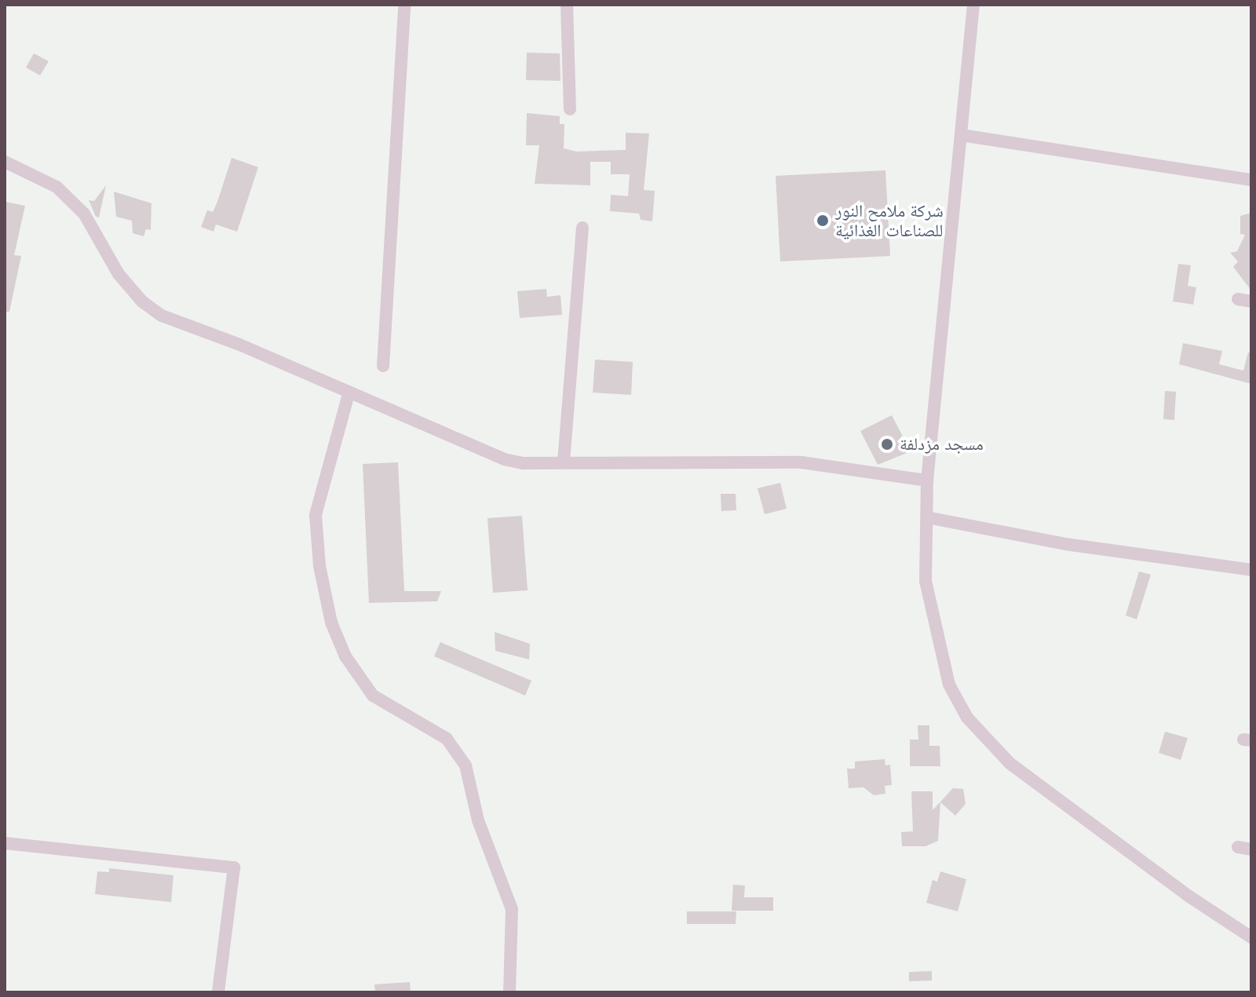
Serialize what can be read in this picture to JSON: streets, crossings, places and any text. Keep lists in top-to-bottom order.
{
  "places": ["شركة ملامح النور للصناعات الغذائية", "مسجد مزدلفة"]
}
